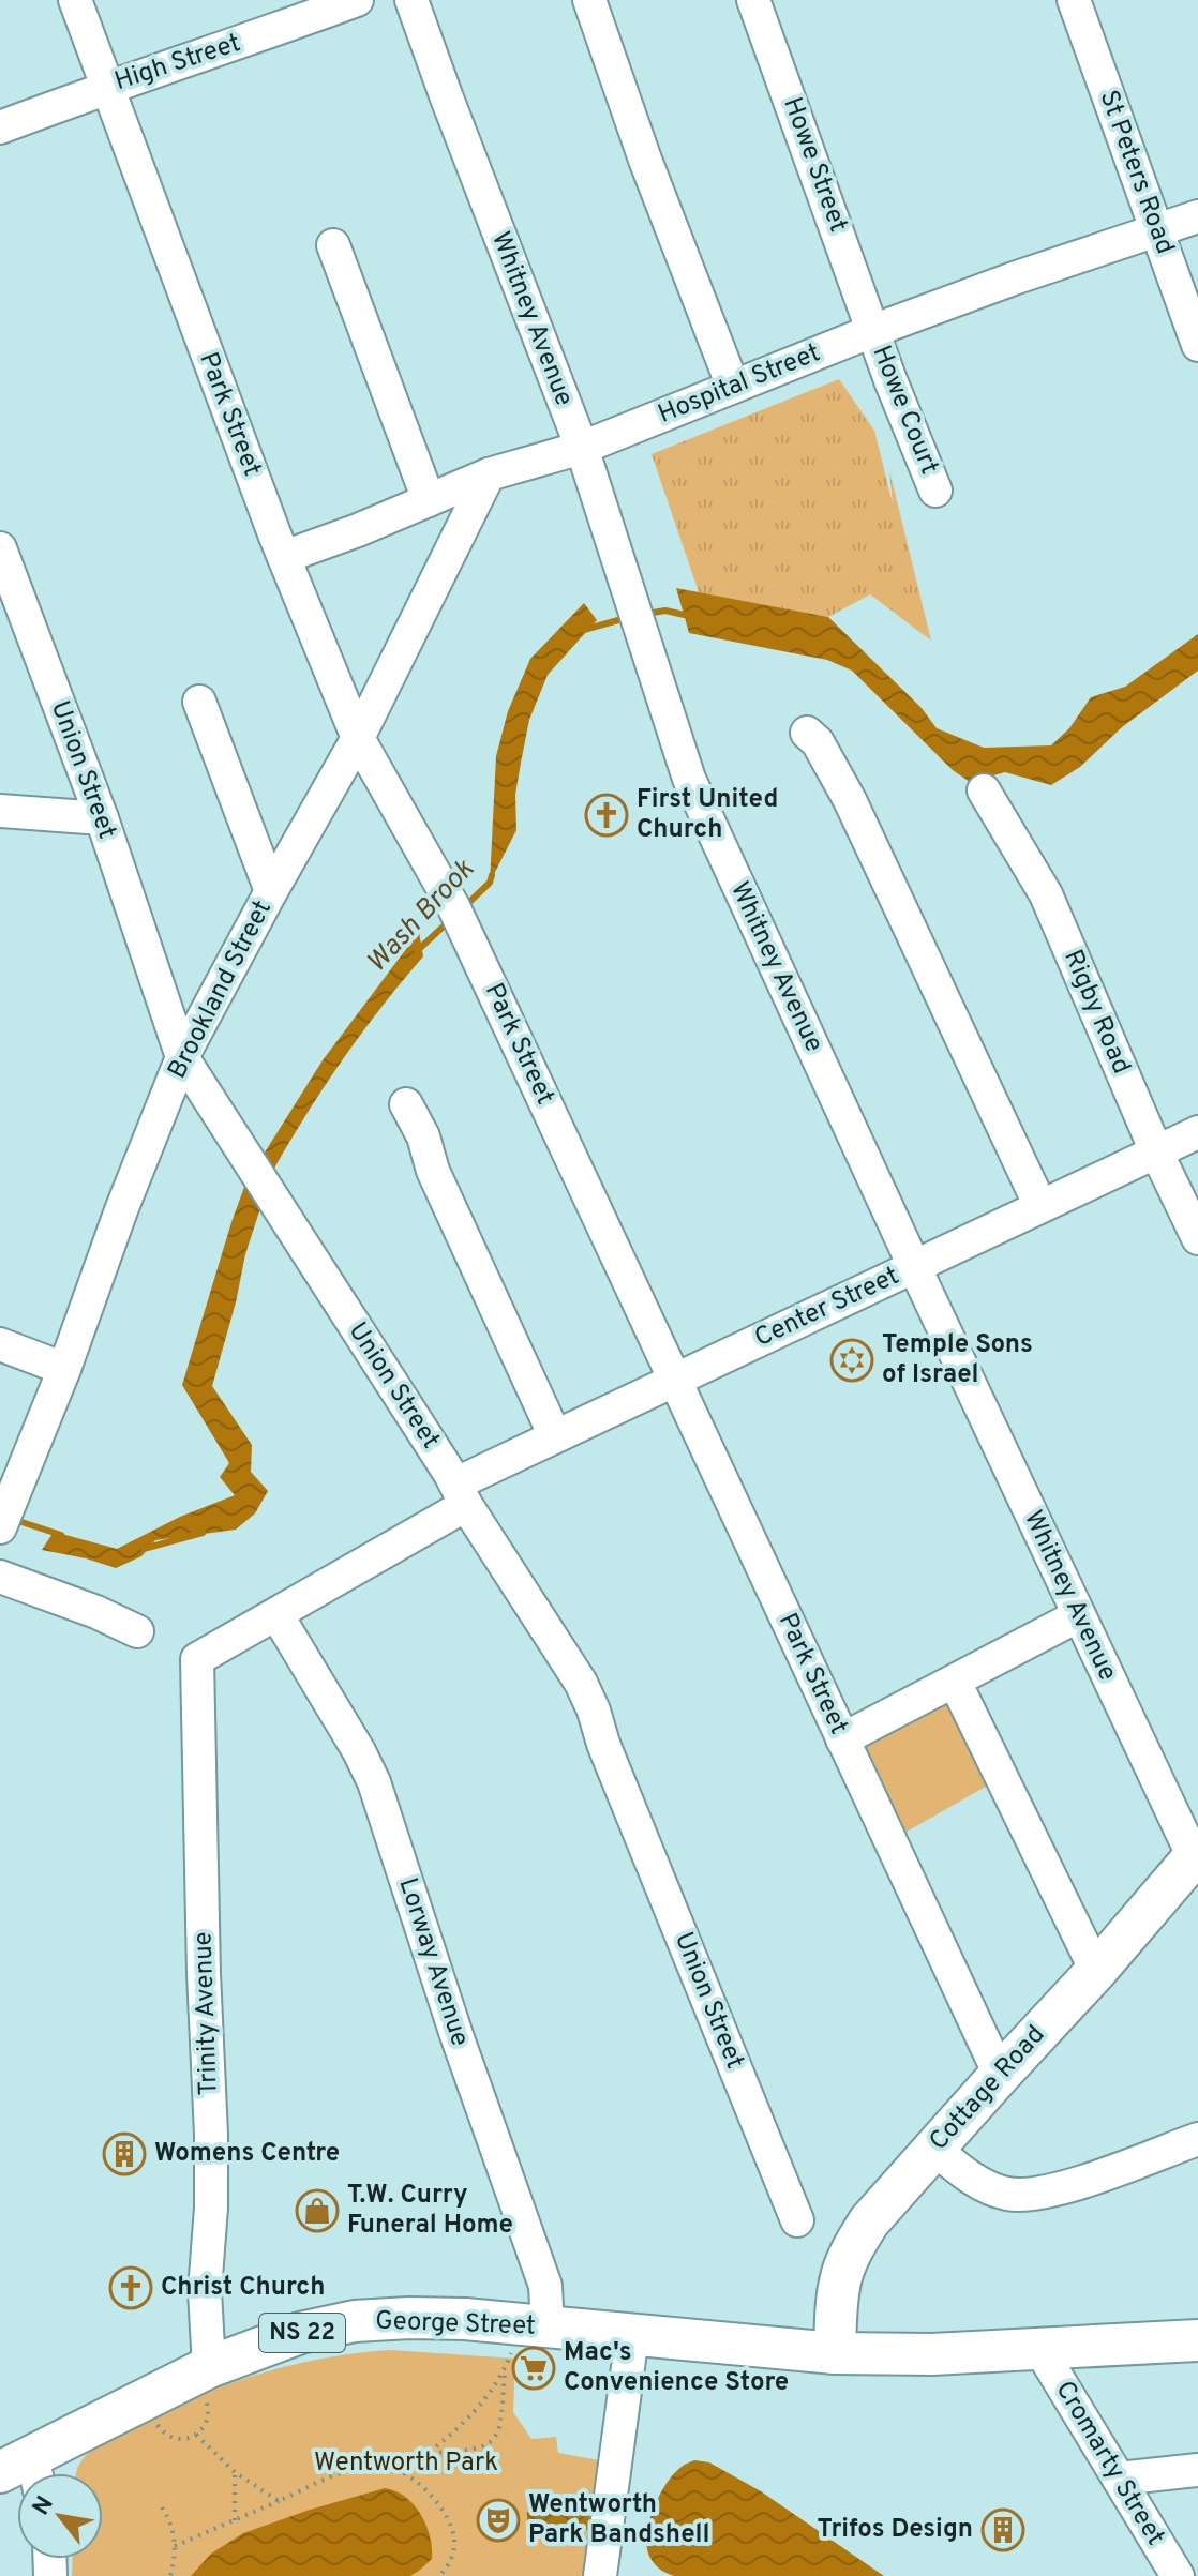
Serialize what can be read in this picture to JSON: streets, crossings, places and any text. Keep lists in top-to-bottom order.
{
  "streets": {
    "main road": ["Cottage Road", "George Street", "NS 22"],
    "street": [
      "High Street",
      "Howe Street",
      "St Peters Road",
      "Whitney Avenue",
      "Hospital Street",
      "Howe Court",
      "Park Street",
      "Union Street",
      "Brookland Street",
      "Rigby Road",
      "Center Street",
      "Lorway Avenue",
      "Trinity Avenue",
      "Cromarty Street"
    ]
  },
  "crossings": [
    ["High Street", "Park Street"],
    ["Howe Street", "Hospital Street"],
    ["Howe Street", "Howe Court"],
    ["St Peters Road", "Hospital Street"],
    ["Whitney Avenue", "Hospital Street"],
    ["Whitney Avenue", "Center Street"],
    ["Whitney Avenue", "Cottage Road"],
    ["Hospital Street", "Howe Court"],
    ["Hospital Street", "Park Street"],
    ["Hospital Street", "Brookland Street"],
    ["Park Street", "Brookland Street"],
    ["Park Street", "Center Street"],
    ["Park Street", "Cottage Road"],
    ["Union Street", "Brookland Street"],
    ["Union Street", "Center Street"],
    ["Rigby Road", "Center Street"],
    ["Center Street", "Lorway Avenue"],
    ["Center Street", "Trinity Avenue"],
    ["Lorway Avenue", "George Street"],
    ["Trinity Avenue", "George Street"],
    ["Cottage Road", "George Street"],
    ["George Street", "Cromarty Street"]
  ],
  "water": ["Wash Brook"],
  "parks": ["Wentworth Park"],
  "places": {
    "church": ["First United Church", "Christ Church"],
    "synagogue": ["Temple Sons of Israel"],
    "building": ["Womens Centre", "Trifos Design"],
    "shop": ["T.W. Curry Funeral Home"],
    "supermarket": ["Mac's Convenience Store"],
    "theatre": ["Wentworth Park Bandshell"]
  },
  "north": "top left"
}
